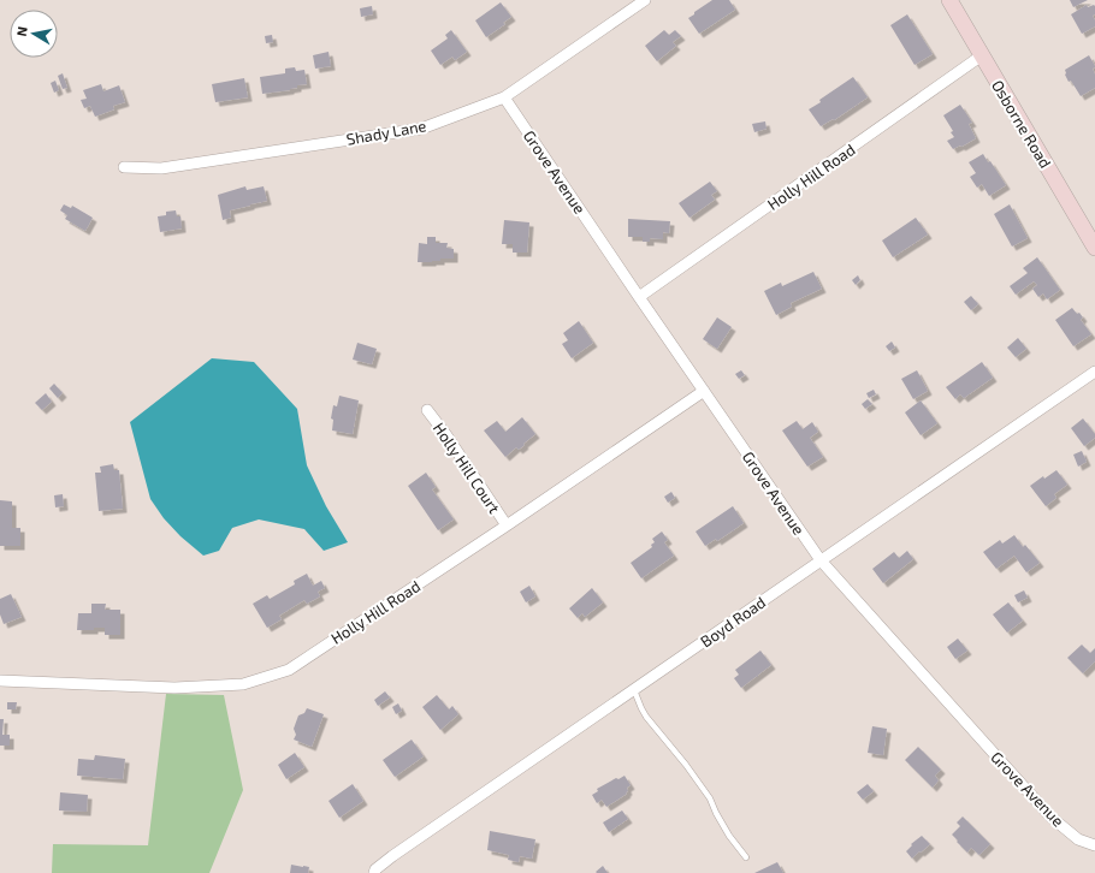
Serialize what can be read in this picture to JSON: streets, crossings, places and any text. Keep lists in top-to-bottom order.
{
  "streets": {
    "street": [
      "Osborne Road",
      "Shady Lane",
      "Grove Avenue",
      "Holly Hill Road",
      "Holly Hill Court",
      "Boyd Road"
    ]
  },
  "crossings": [
    ["Osborne Road", "Holly Hill Road"],
    ["Shady Lane", "Grove Avenue"],
    ["Grove Avenue", "Holly Hill Road"],
    ["Grove Avenue", "Boyd Road"],
    ["Holly Hill Road", "Holly Hill Court"]
  ],
  "north": "left"
}
